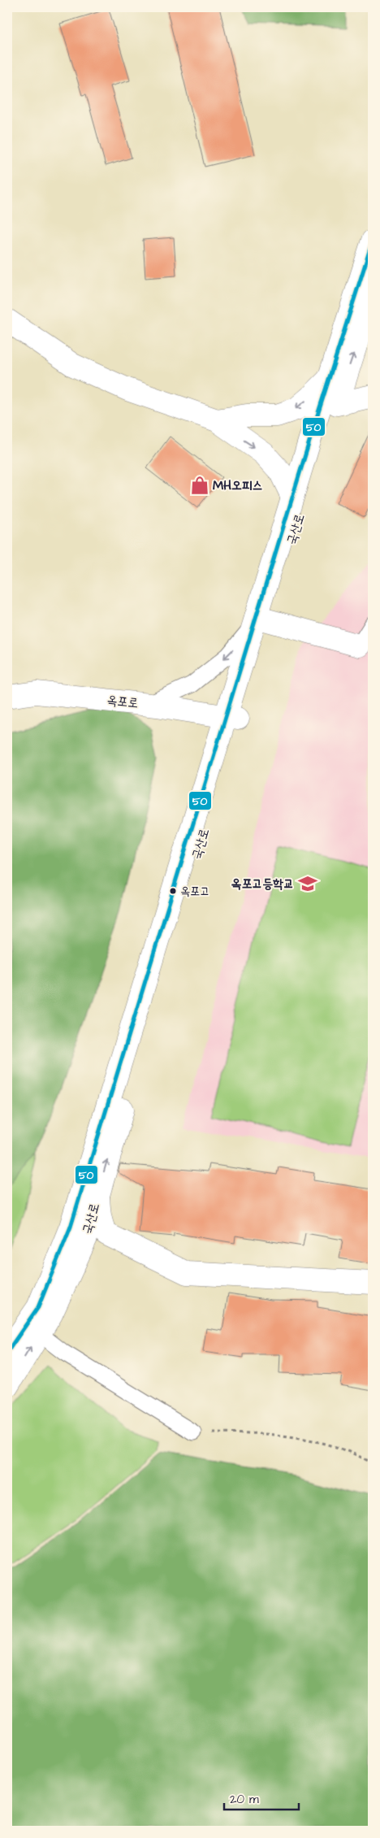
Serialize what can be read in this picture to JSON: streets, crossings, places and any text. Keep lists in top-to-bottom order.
{
  "streets": {
    "street": ["국산로", "옥포로"]
  },
  "crossings": [
    ["국산로", "옥포로"]
  ],
  "places": {
    "shop": ["MH오피스"],
    "school or university": ["옥포고등학교"],
    "other": ["옥포고"]
  },
  "lines": ["transit line 50"],
  "scale_bar": "20 m"
}
